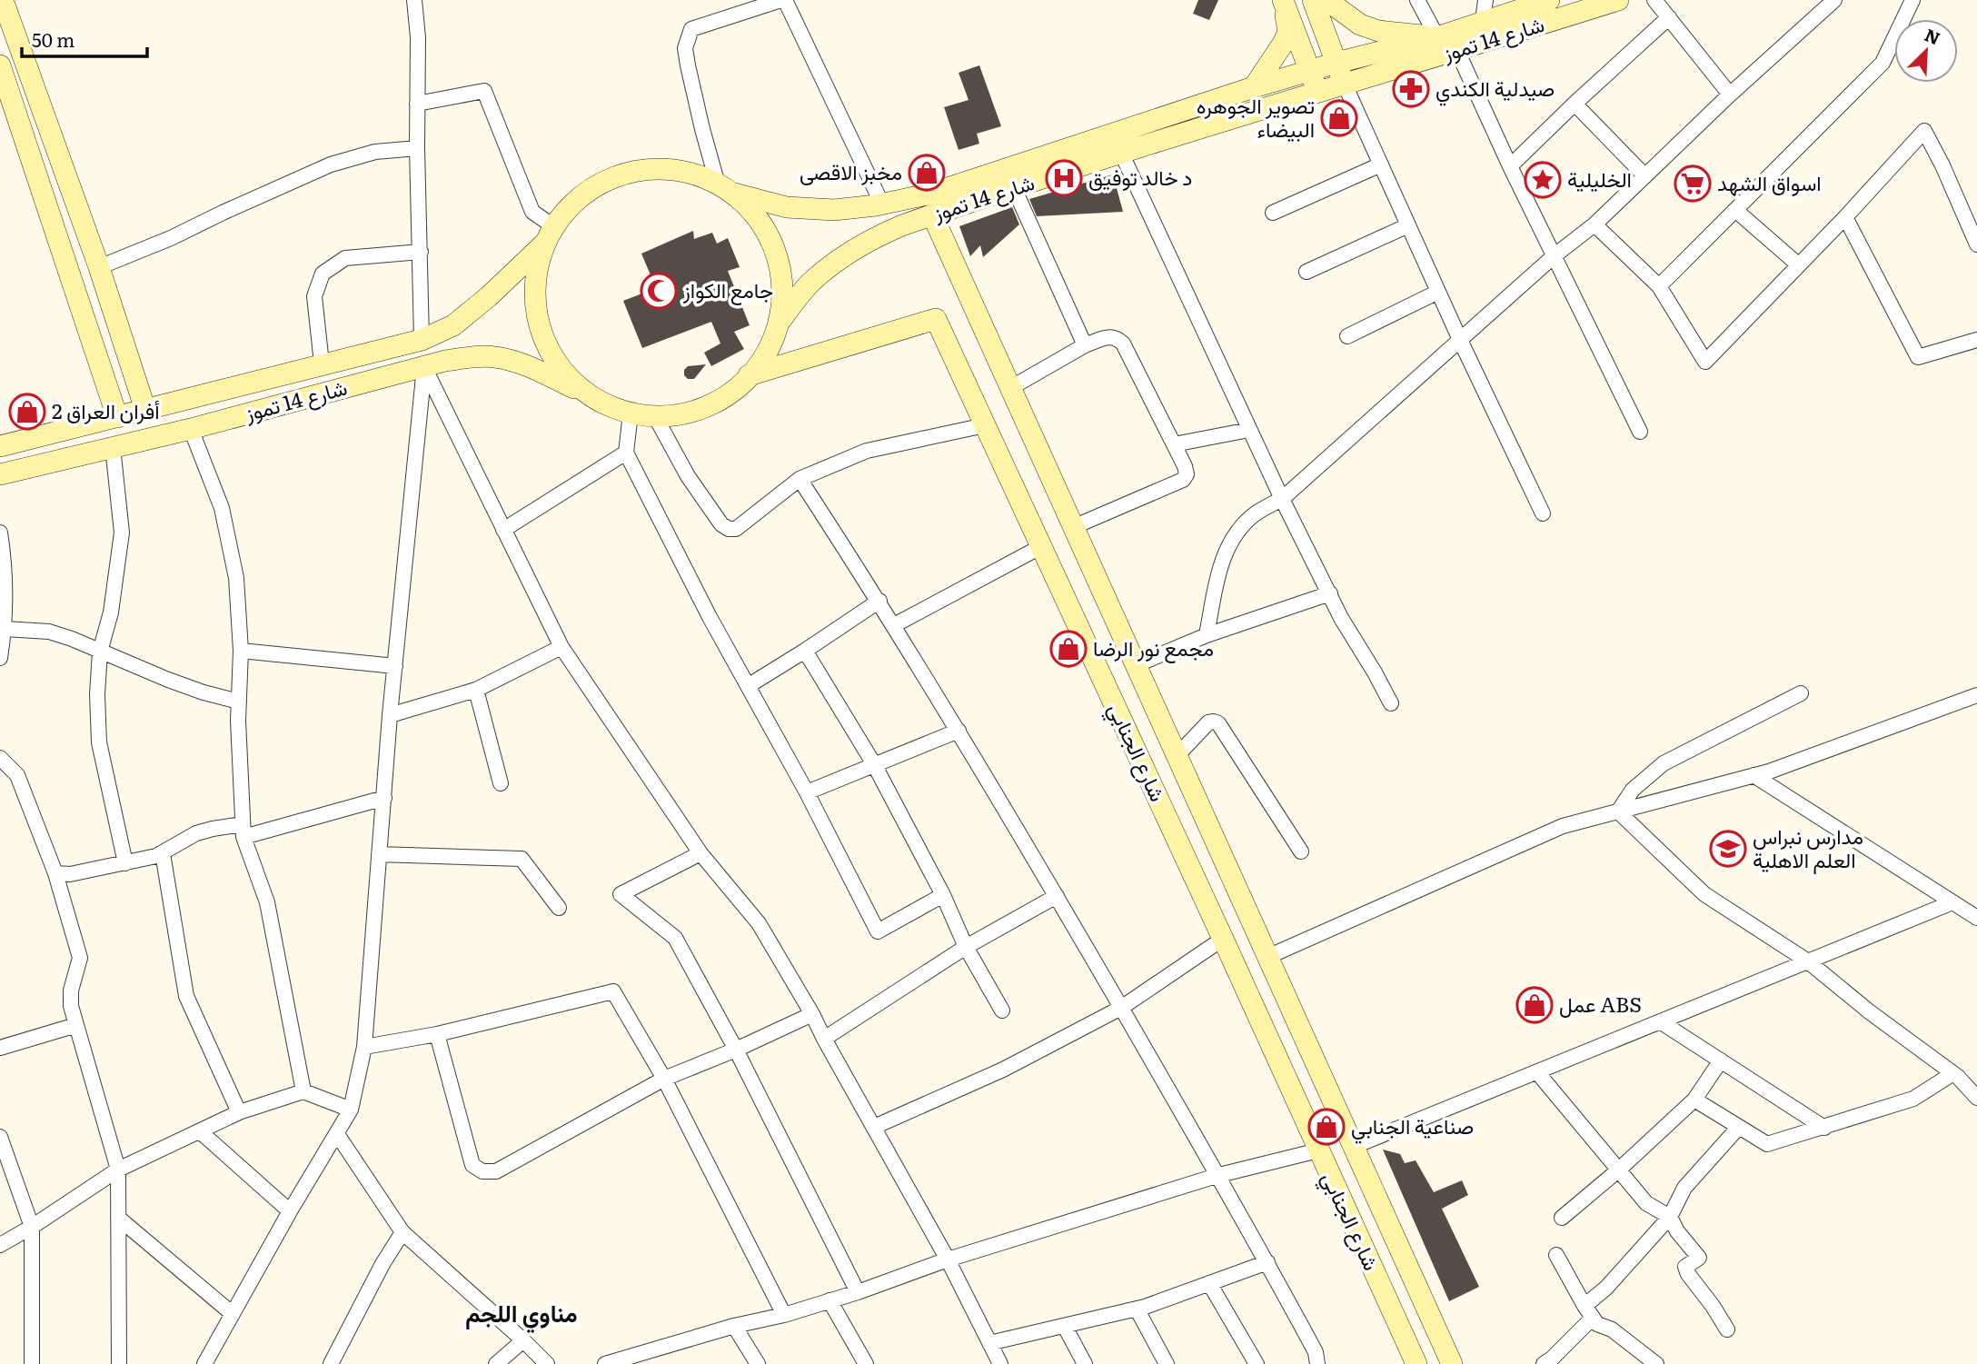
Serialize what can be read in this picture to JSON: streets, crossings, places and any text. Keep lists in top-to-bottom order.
{
  "streets": {
    "main road": ["شارع 14 تموز", "شارع الجنابي"]
  },
  "crossings": [
    ["شارع 14 تموز", "شارع الجنابي"]
  ],
  "districts": ["مناوي اللجم"],
  "places": {
    "pharmacy": ["صيدلية الكندي"],
    "shop": [
      "تصوير الجوهره البيضاء",
      "مخبز الاقصى",
      "أفران العراق 2",
      "مجمع نور الرضا",
      "عمل ABS",
      "صناعية الجنابي"
    ],
    "hospital": ["د خالد توفيق"],
    "place": ["الخليلية"],
    "supermarket": ["اسواق الشهد"],
    "mosque": ["جامع الكواز"],
    "school or university": ["مدارس نبراس العلم الاهلية"]
  },
  "scale_bar": "50 m",
  "north": "top right"
}
